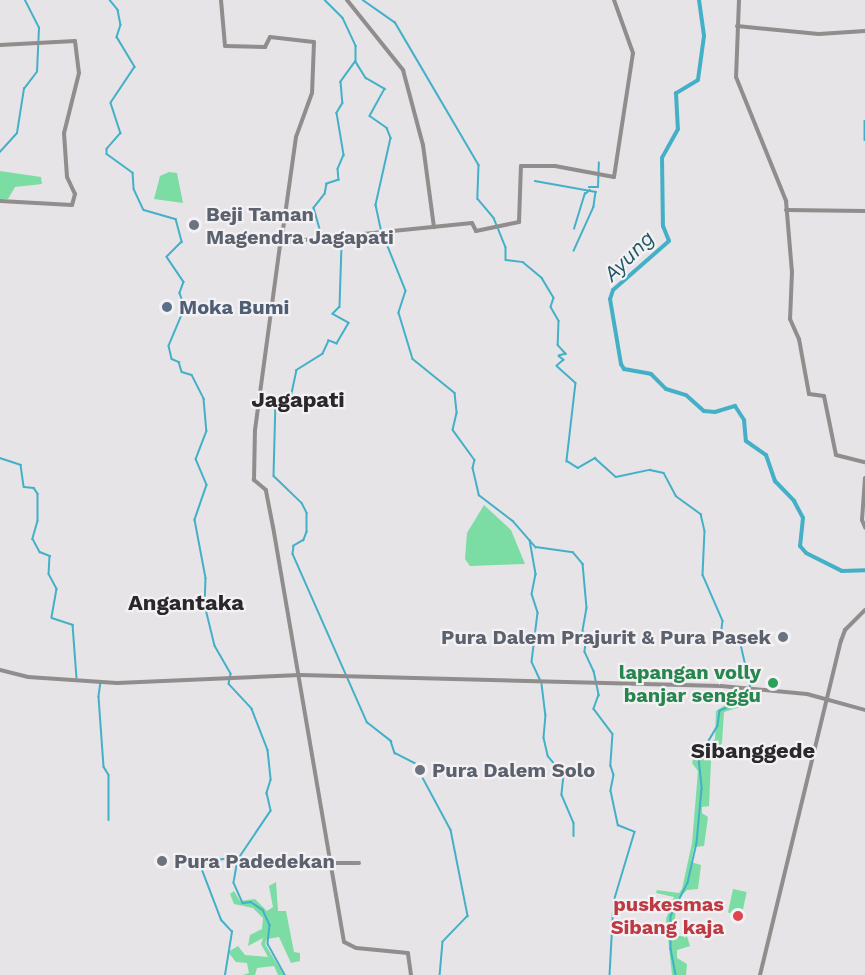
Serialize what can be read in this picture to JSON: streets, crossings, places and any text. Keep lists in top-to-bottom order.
{
  "districts": ["Jagapati", "Angantaka", "Sibanggede"],
  "water": ["Ayung"],
  "places": [
    "Beji Taman Magendra Jagapati",
    "Moka Bumi",
    "Pura Dalem Prajurit & Pura Pasek",
    "lapangan volly banjar senggu",
    "Pura Dalem Solo",
    "Pura Padedekan",
    "puskesmas Sibang kaja"
  ]
}
